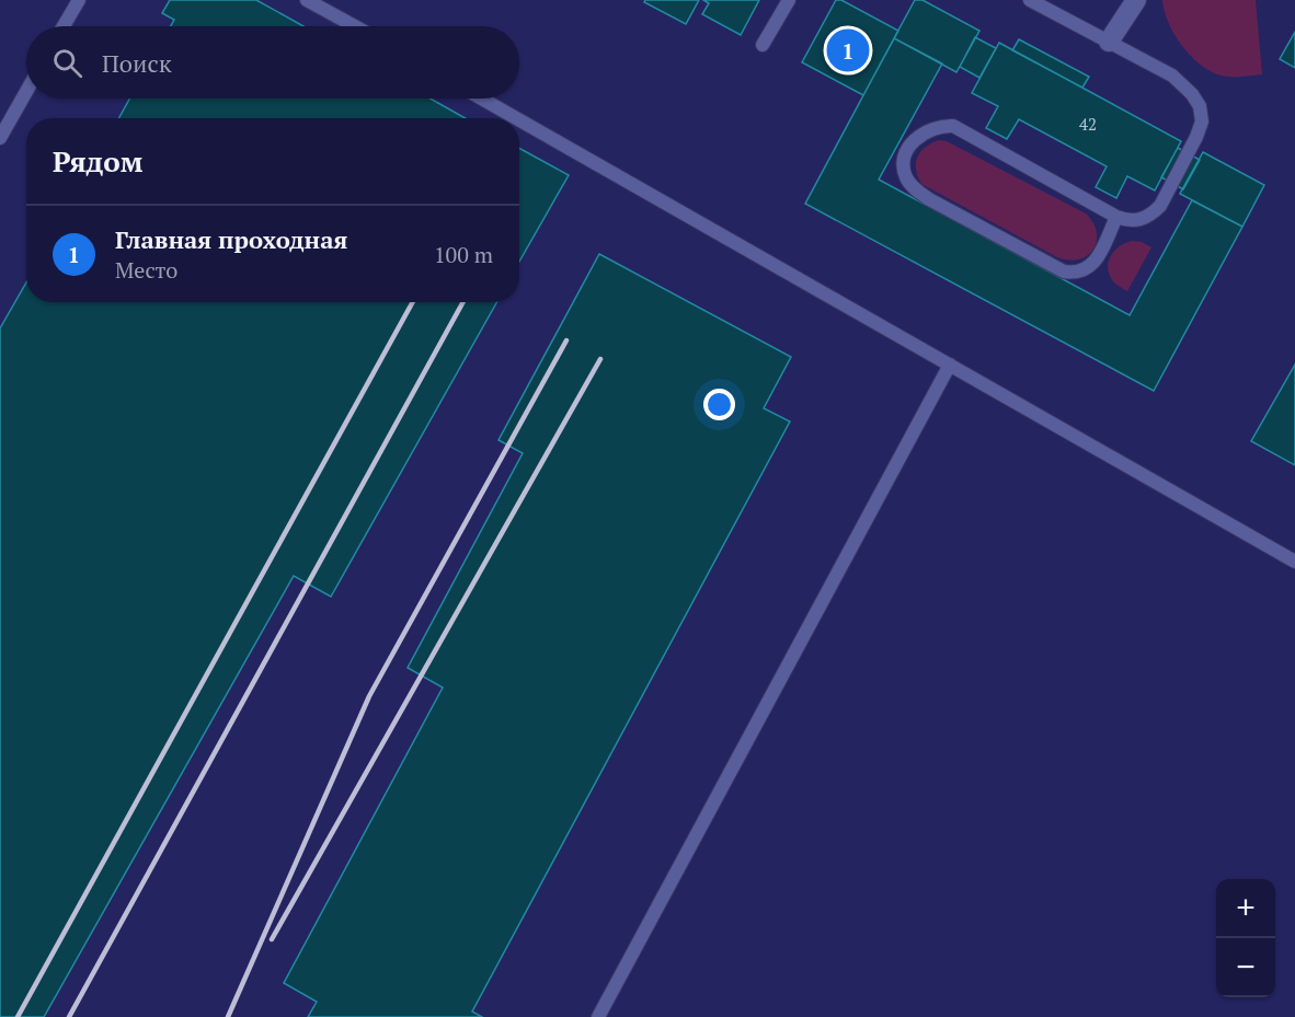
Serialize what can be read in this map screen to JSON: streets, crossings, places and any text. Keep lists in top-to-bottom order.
{
  "house_numbers": ["42"],
  "page": {
    "pins": "1",
    "search": "Поиск",
    "heading": "Рядом",
    "list": [
      {
        "mark": "1",
        "name": "Главная проходная",
        "note": "Место",
        "value": "100 m"
      }
    ],
    "map_buttons": ["+", "−"]
  }
}
